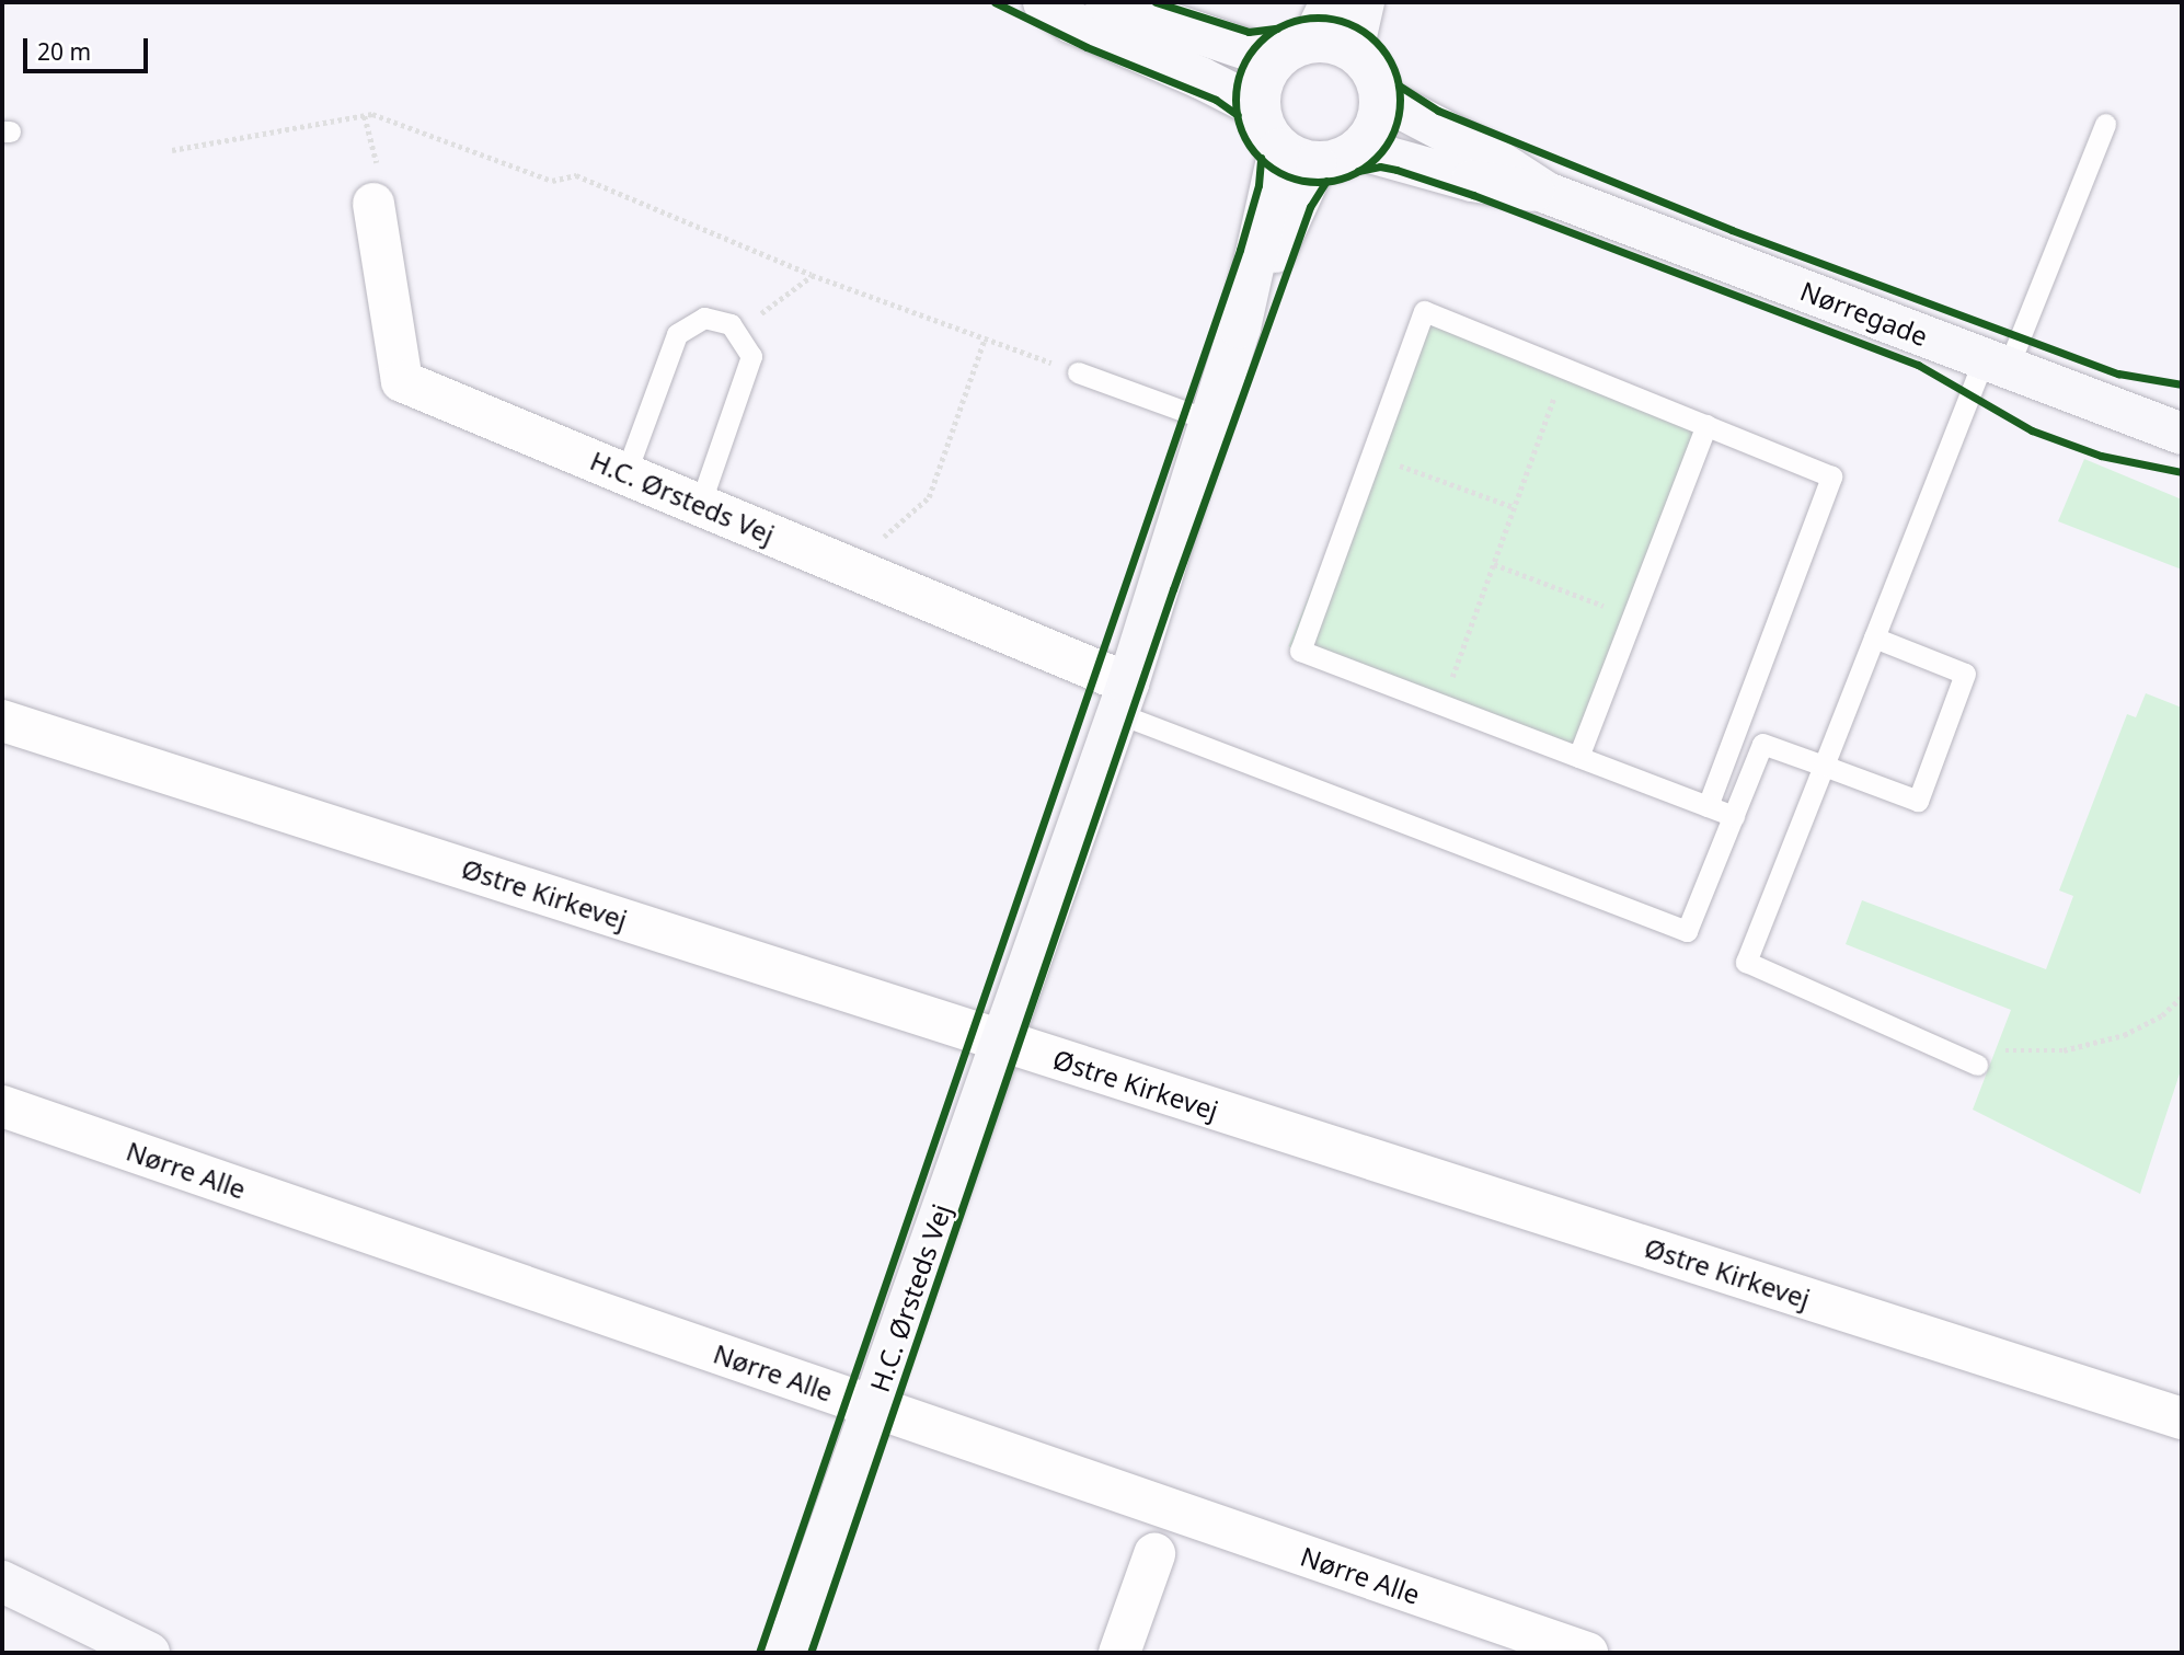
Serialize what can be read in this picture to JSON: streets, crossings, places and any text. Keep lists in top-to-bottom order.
{
  "streets": {
    "street": [
      "Nørregade",
      "H.C. Ørsteds Vej",
      "Østre Kirkevej",
      "Nørre Alle"
    ]
  },
  "crossings": [
    ["Nørregade", "H.C. Ørsteds Vej"],
    ["H.C. Ørsteds Vej", "Østre Kirkevej"],
    ["H.C. Ørsteds Vej", "Nørre Alle"]
  ],
  "scale_bar": "20 m"
}
